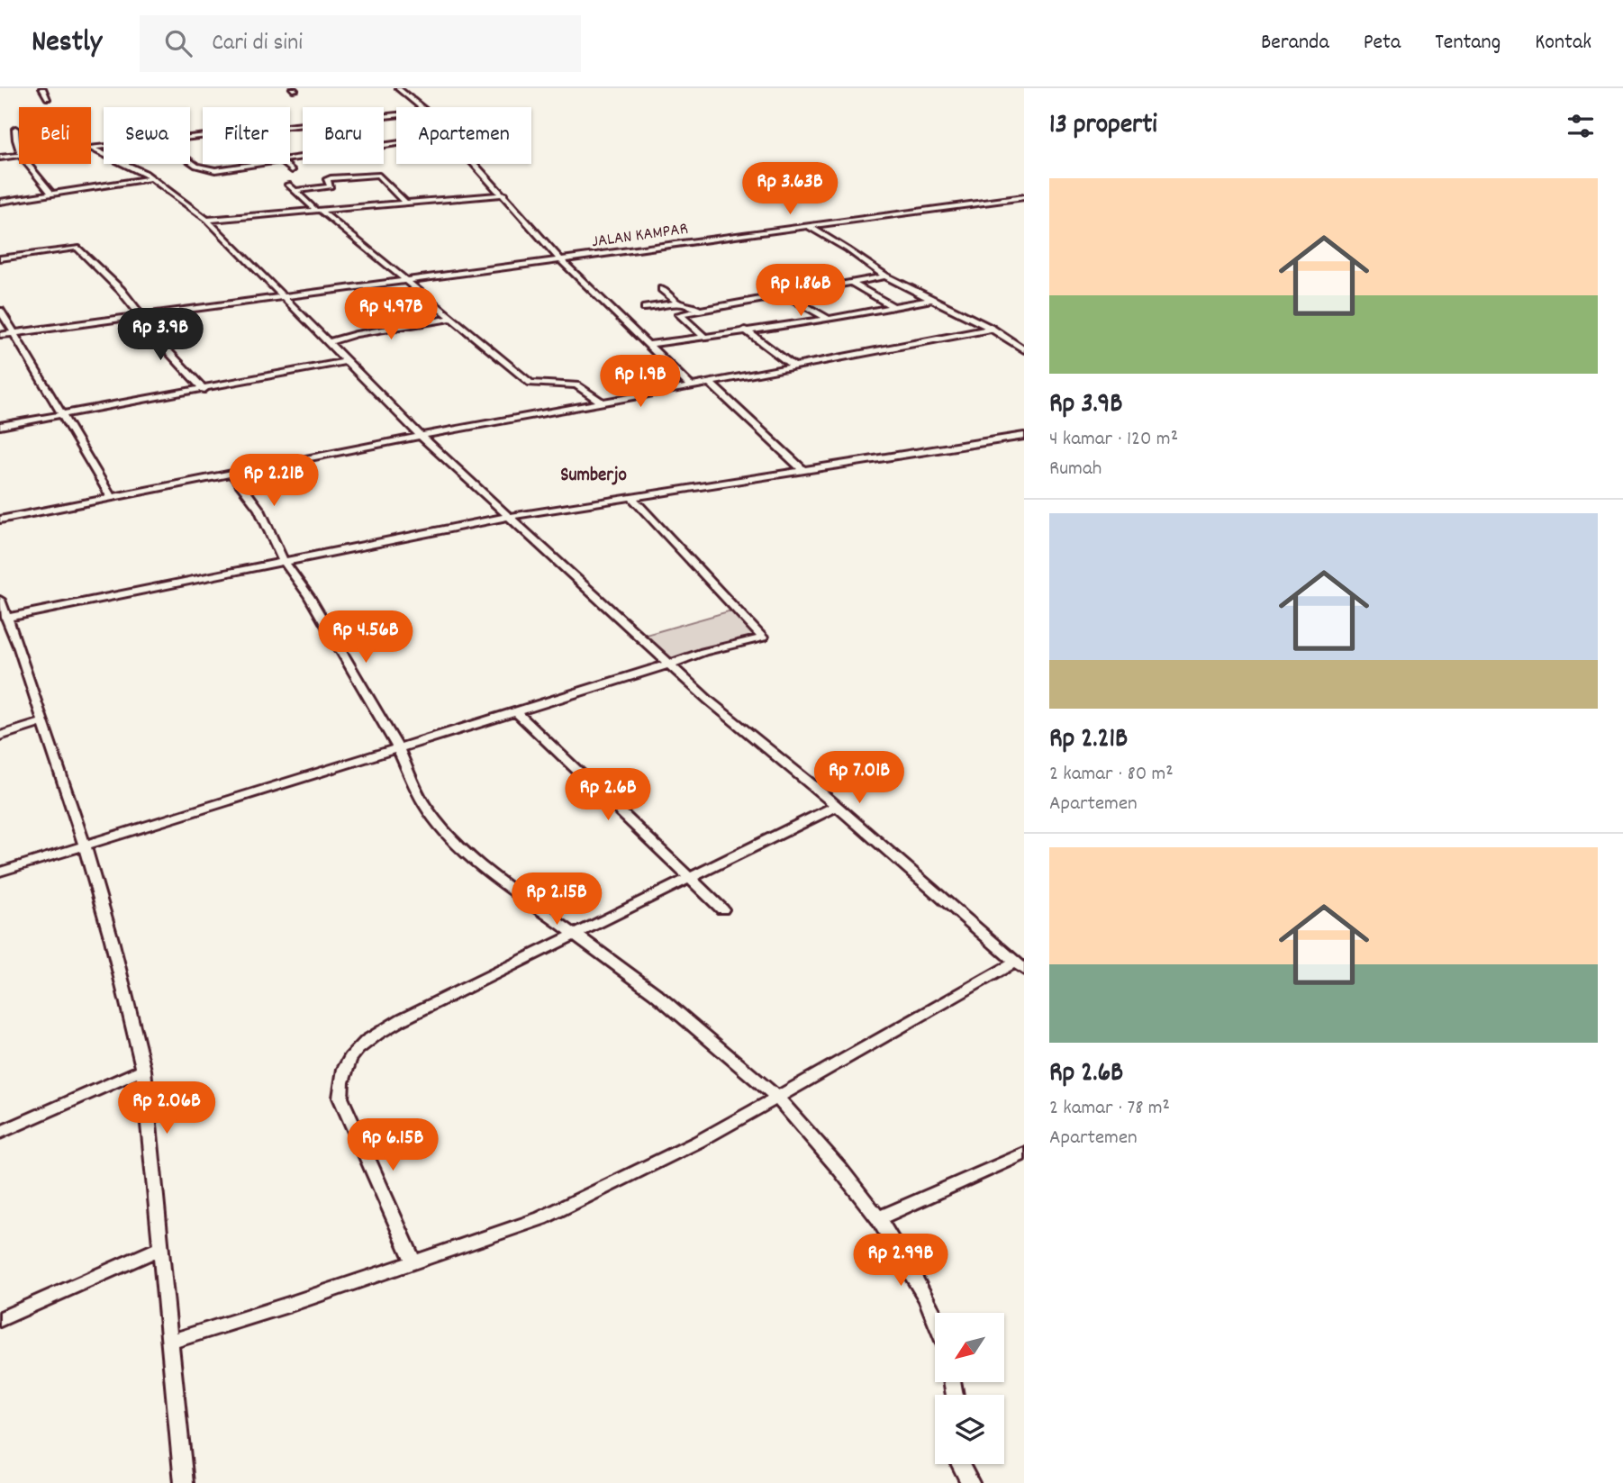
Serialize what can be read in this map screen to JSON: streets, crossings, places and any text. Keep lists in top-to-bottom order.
{
  "streets": {
    "street": ["JALAN KAMPAR"]
  },
  "districts": ["Sumberjo"],
  "north": "bottom left",
  "page": {
    "header": "Nestly",
    "search": "Cari di sini",
    "nav": [
      "Beranda",
      "Peta",
      "Tentang",
      "Kontak"
    ],
    "heading": "13 properti",
    "chip": [
      "Beli",
      "Sewa",
      "Filter",
      "Baru",
      "Apartemen"
    ],
    "price": [
      "Rp 3.63B",
      "Rp 1.86B",
      "Rp 4.97B",
      "Rp 3.9B",
      "Rp 1.9B",
      "Rp 2.21B",
      "Rp 4.56B",
      "Rp 7.01B",
      "Rp 2.6B",
      "Rp 2.15B",
      "Rp 2.06B",
      "Rp 6.15B",
      "Rp 2.99B"
    ],
    "list": [
      {
        "name": "Rp 3.9B",
        "note": "4 kamar · 120 m² · Rumah"
      },
      {
        "name": "Rp 2.21B",
        "note": "2 kamar · 80 m² · Apartemen"
      },
      {
        "name": "Rp 2.6B",
        "note": "2 kamar · 78 m² · Apartemen"
      }
    ]
  }
}
